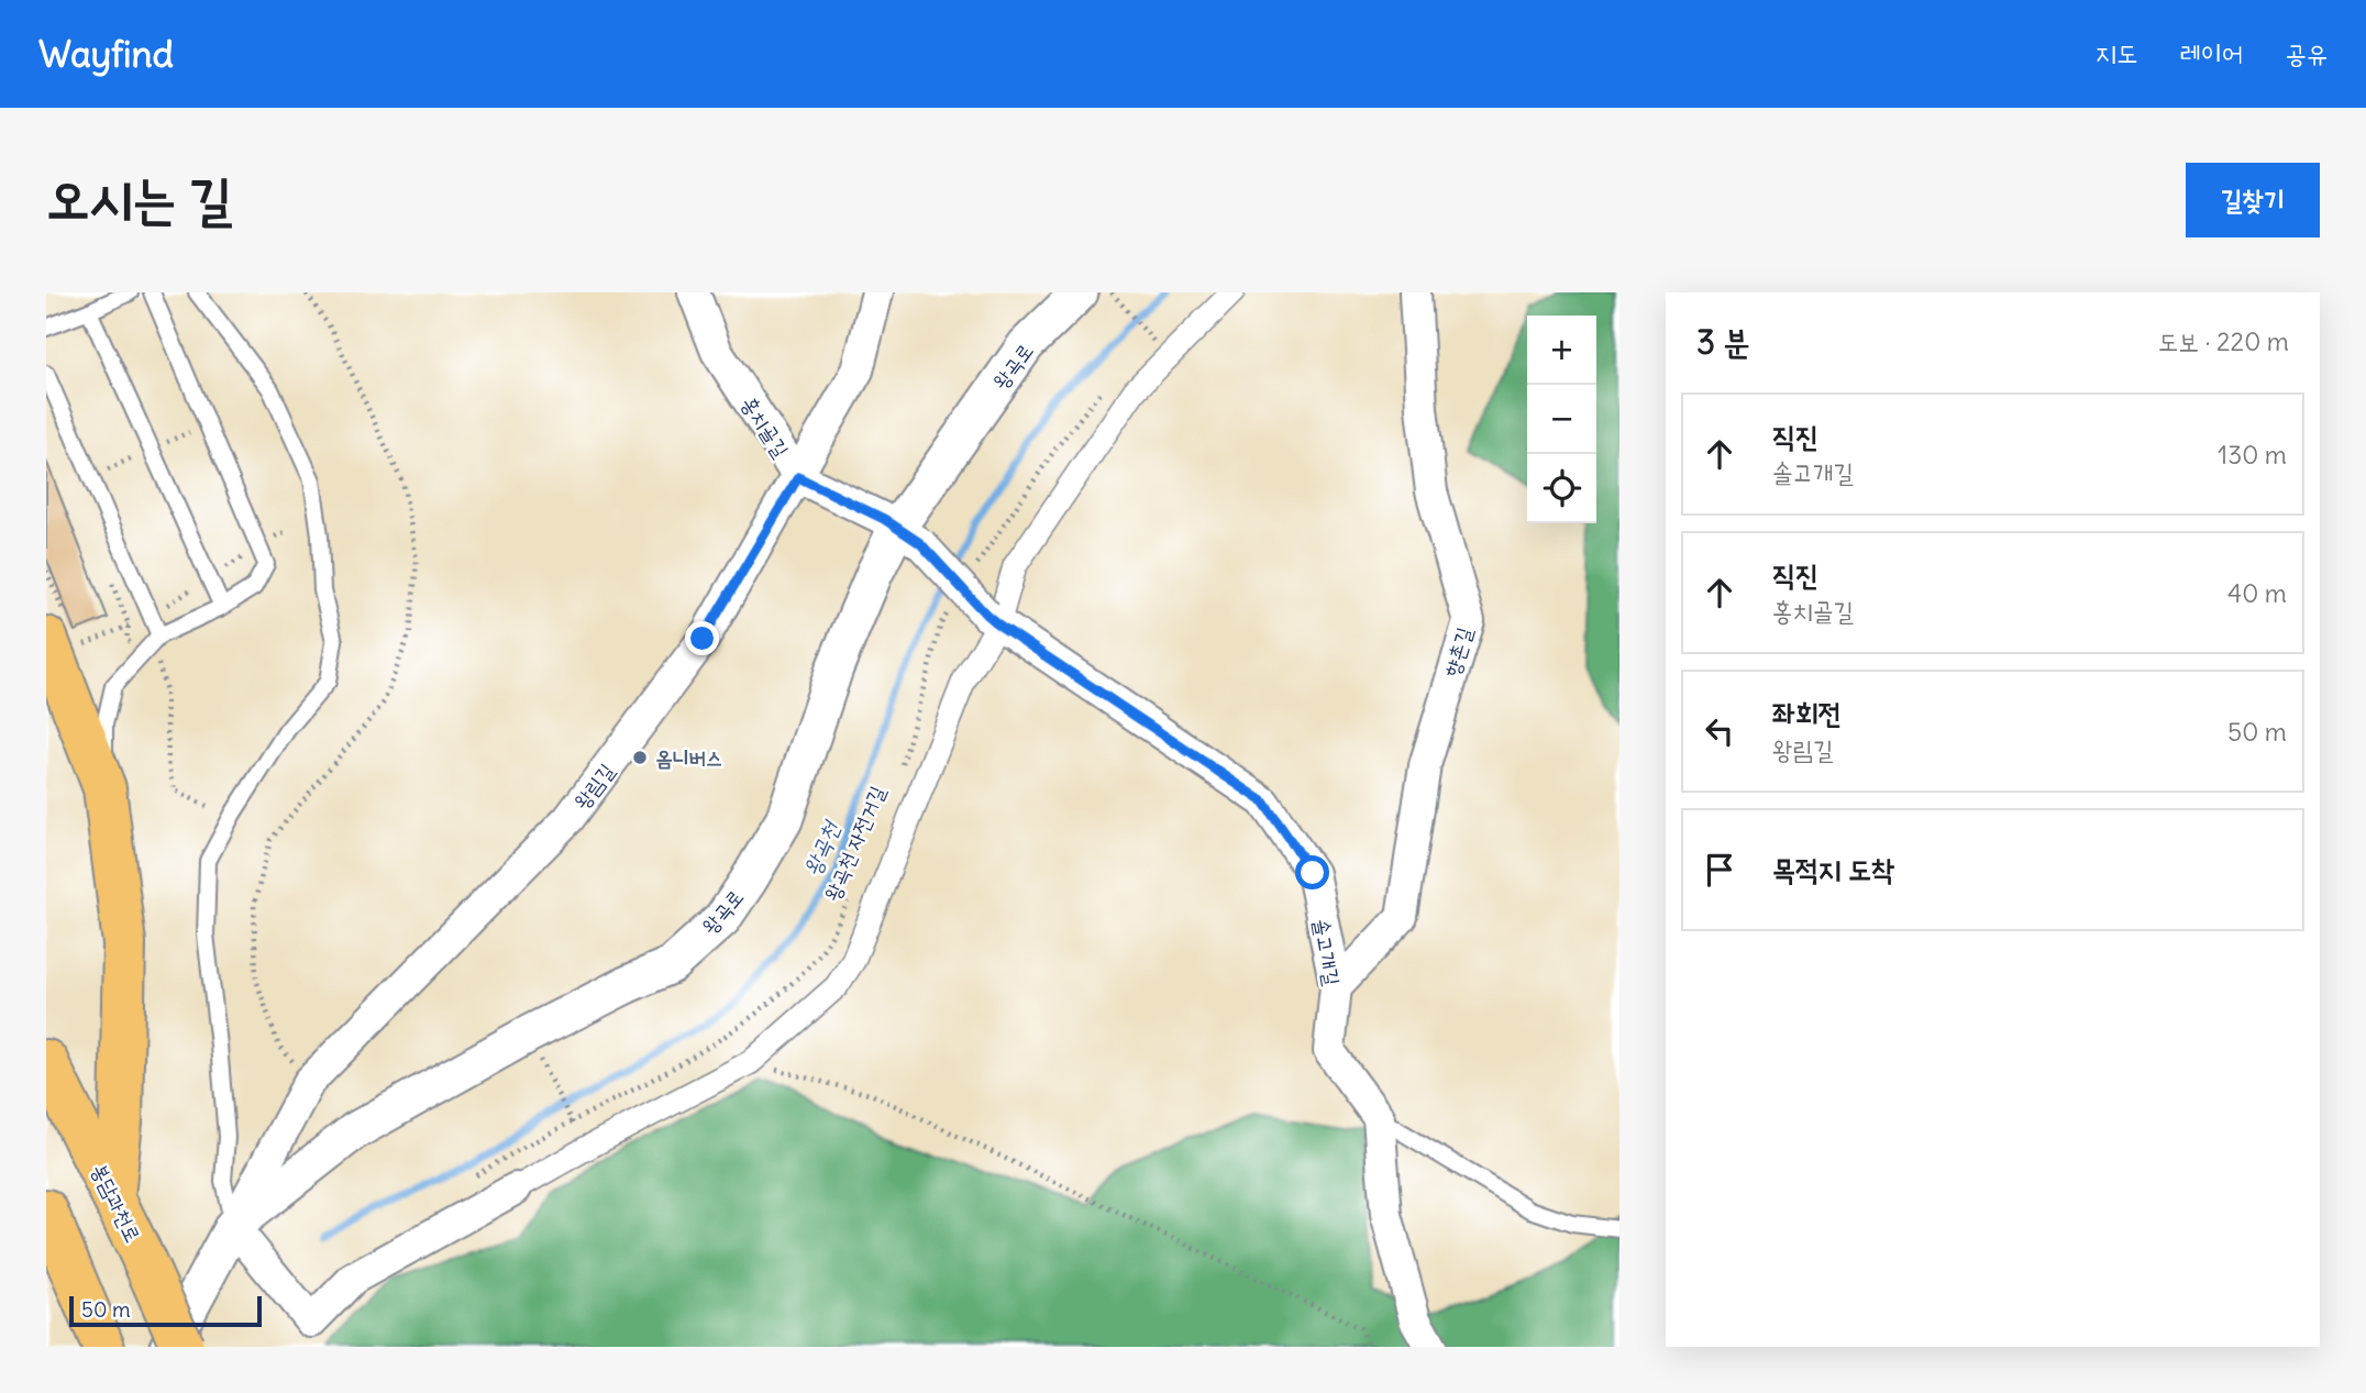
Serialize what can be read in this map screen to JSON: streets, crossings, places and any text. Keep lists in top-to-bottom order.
{
  "streets": {
    "highway": ["봉담과천로"],
    "street": [
      "왕곡로",
      "홍치골길",
      "향촌길",
      "왕림길",
      "솔고개길"
    ],
    "path": ["왕곡천 자전거길"]
  },
  "crossings": [
    ["왕곡로", "홍치골길"],
    ["왕곡로", "왕림길"],
    ["왕곡로", "솔고개길"],
    ["홍치골길", "왕림길"],
    ["홍치골길", "솔고개길"],
    ["향촌길", "솔고개길"]
  ],
  "water": ["왕곡천"],
  "places": ["옴니버스"],
  "scale_bar": "50 m",
  "page": {
    "header": "Wayfind",
    "nav": ["지도", "레이어", "공유"],
    "buttons": "길찾기",
    "title": "오시는 길",
    "heading": ["3 분", "도보 · 220 m"],
    "map_buttons": ["+", "−"],
    "list": [
      ["직진", "솔고개길", "130 m"],
      ["직진", "홍치골길", "40 m"],
      ["좌회전", "왕림길", "50 m"],
      "목적지 도착"
    ],
    "scale": "50 m"
  }
}
